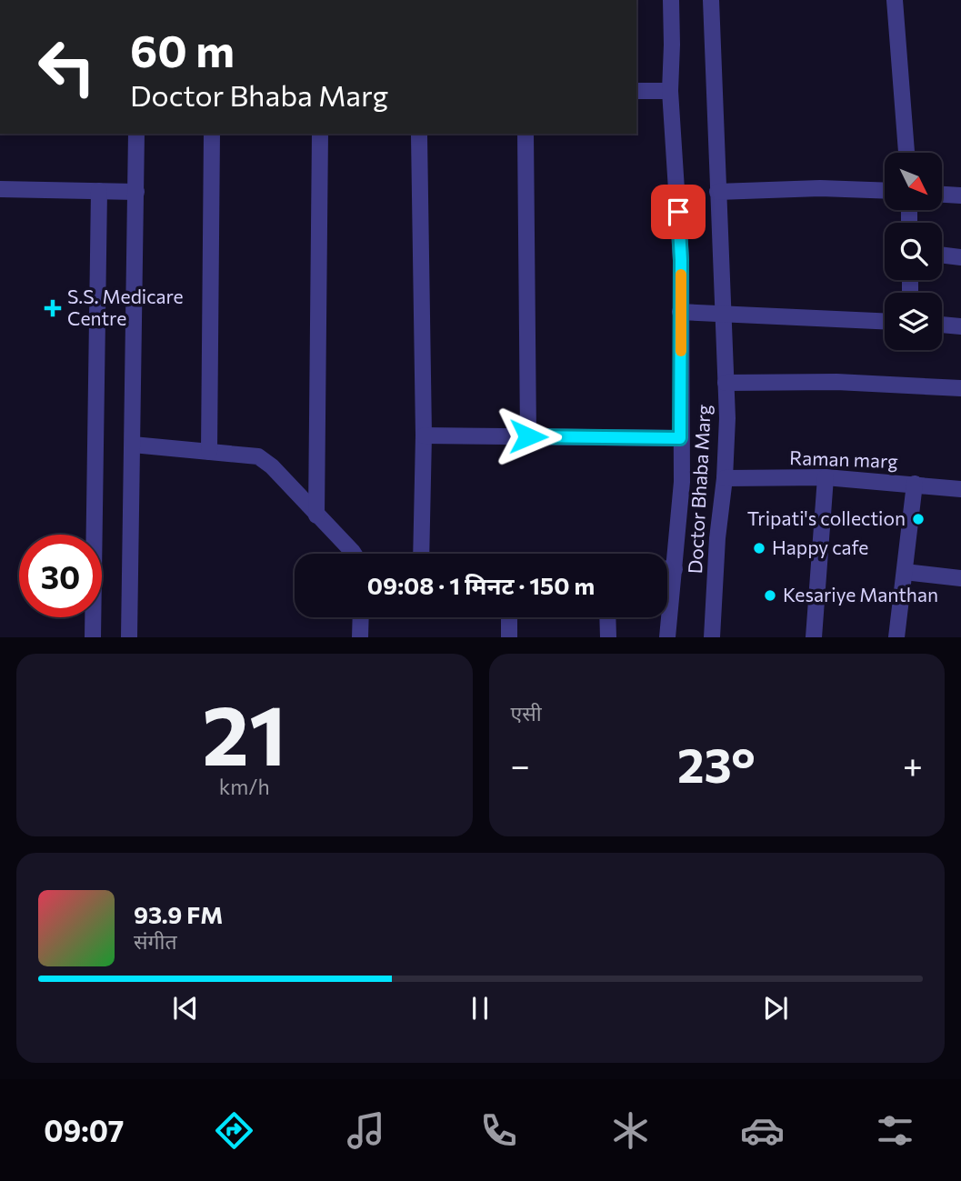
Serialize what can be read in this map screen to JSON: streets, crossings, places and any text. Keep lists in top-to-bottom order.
{
  "streets": {
    "street": ["Raman marg", "Doctor Bhaba Marg"]
  },
  "crossings": [
    ["Raman marg", "Doctor Bhaba Marg"]
  ],
  "places": {
    "health": ["S.S. Medicare Centre"],
    "other": ["Tripati's collection", "Happy cafe", "Kesariye Manthan"]
  },
  "north": "bottom right",
  "page": {
    "turn": ["60 m", "Doctor Bhaba Marg"],
    "limit": "30",
    "trip": "09:08 · 1 मिनट · 150 m",
    "tile": [
      ["21", "km/h"],
      "एसी"
    ],
    "heat": ["−", "23°", "+"],
    "song": ["93.9 FM", "संगीत"],
    "tabs": "09:07"
  }
}
